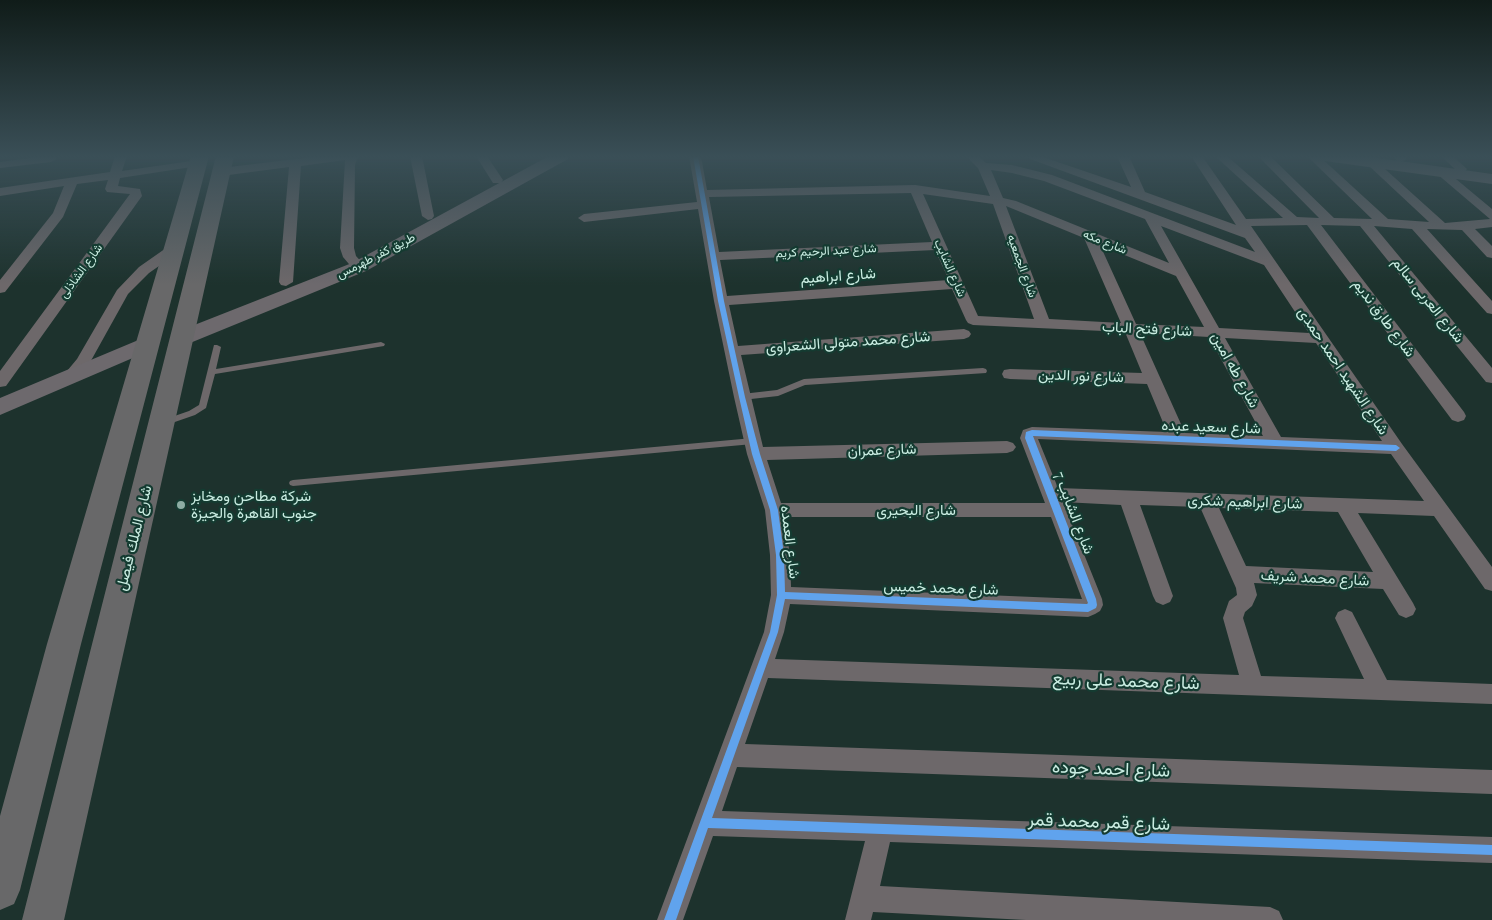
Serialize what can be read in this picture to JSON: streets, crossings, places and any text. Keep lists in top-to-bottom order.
{
  "streets": {
    "main road": ["شارع الملك فيصل"],
    "street": [
      "شارع مكه",
      "شارع عبد الرحيم كريم",
      "طريق كفر طهرمس",
      "شارع الجمعيه",
      "شارع الشايب",
      "شارع الشاذلى",
      "شارع ابراهيم",
      "شارع العربى سالم",
      "شارع طارق نديم",
      "شارع فتح الباب",
      "شارع محمد متولى الشعراوى",
      "شارع طه امين",
      "شارع الشهيد احمد حمدى",
      "شارع نور الدين",
      "شارع سعيد عبده",
      "شارع عمران",
      "شارع ابراهيم شكرى",
      "شارع البحيرى",
      "شارع الشايب 7",
      "شارع العمده",
      "شارع محمد شريف",
      "شارع محمد خميس",
      "شارع محمد على ربيع",
      "شارع احمد جوده",
      "شارع قمر محمد قمر"
    ]
  },
  "crossings": [
    ["شارع مكه", "شارع الجمعيه"],
    ["شارع مكه", "شارع طه امين"],
    ["شارع مكه", "شارع العمده"],
    ["شارع عبد الرحيم كريم", "شارع الشايب"],
    ["شارع عبد الرحيم كريم", "شارع العمده"],
    ["طريق كفر طهرمس", "شارع الملك فيصل"],
    ["شارع الجمعيه", "شارع فتح الباب"],
    ["شارع الشايب", "شارع ابراهيم"],
    ["شارع الشايب", "شارع فتح الباب"],
    ["شارع ابراهيم", "شارع العمده"],
    ["شارع فتح الباب", "شارع طه امين"],
    ["شارع فتح الباب", "شارع الشهيد احمد حمدى"],
    ["شارع محمد متولى الشعراوى", "شارع العمده"],
    ["شارع طه امين", "شارع سعيد عبده"],
    ["شارع الشهيد احمد حمدى", "شارع سعيد عبده"],
    ["شارع الشهيد احمد حمدى", "شارع ابراهيم شكرى"],
    ["شارع سعيد عبده", "شارع الشايب 7"],
    ["شارع عمران", "شارع العمده"],
    ["شارع ابراهيم شكرى", "شارع البحيرى"],
    ["شارع ابراهيم شكرى", "شارع الشايب 7"],
    ["شارع البحيرى", "شارع الشايب 7"],
    ["شارع البحيرى", "شارع العمده"],
    ["شارع الشايب 7", "شارع محمد خميس"],
    ["شارع العمده", "شارع محمد خميس"],
    ["شارع العمده", "شارع محمد على ربيع"],
    ["شارع العمده", "شارع احمد جوده"],
    ["شارع العمده", "شارع قمر محمد قمر"]
  ],
  "places": ["شركة مطاحن ومخابز جنوب القاهرة والجيزة"]
}
